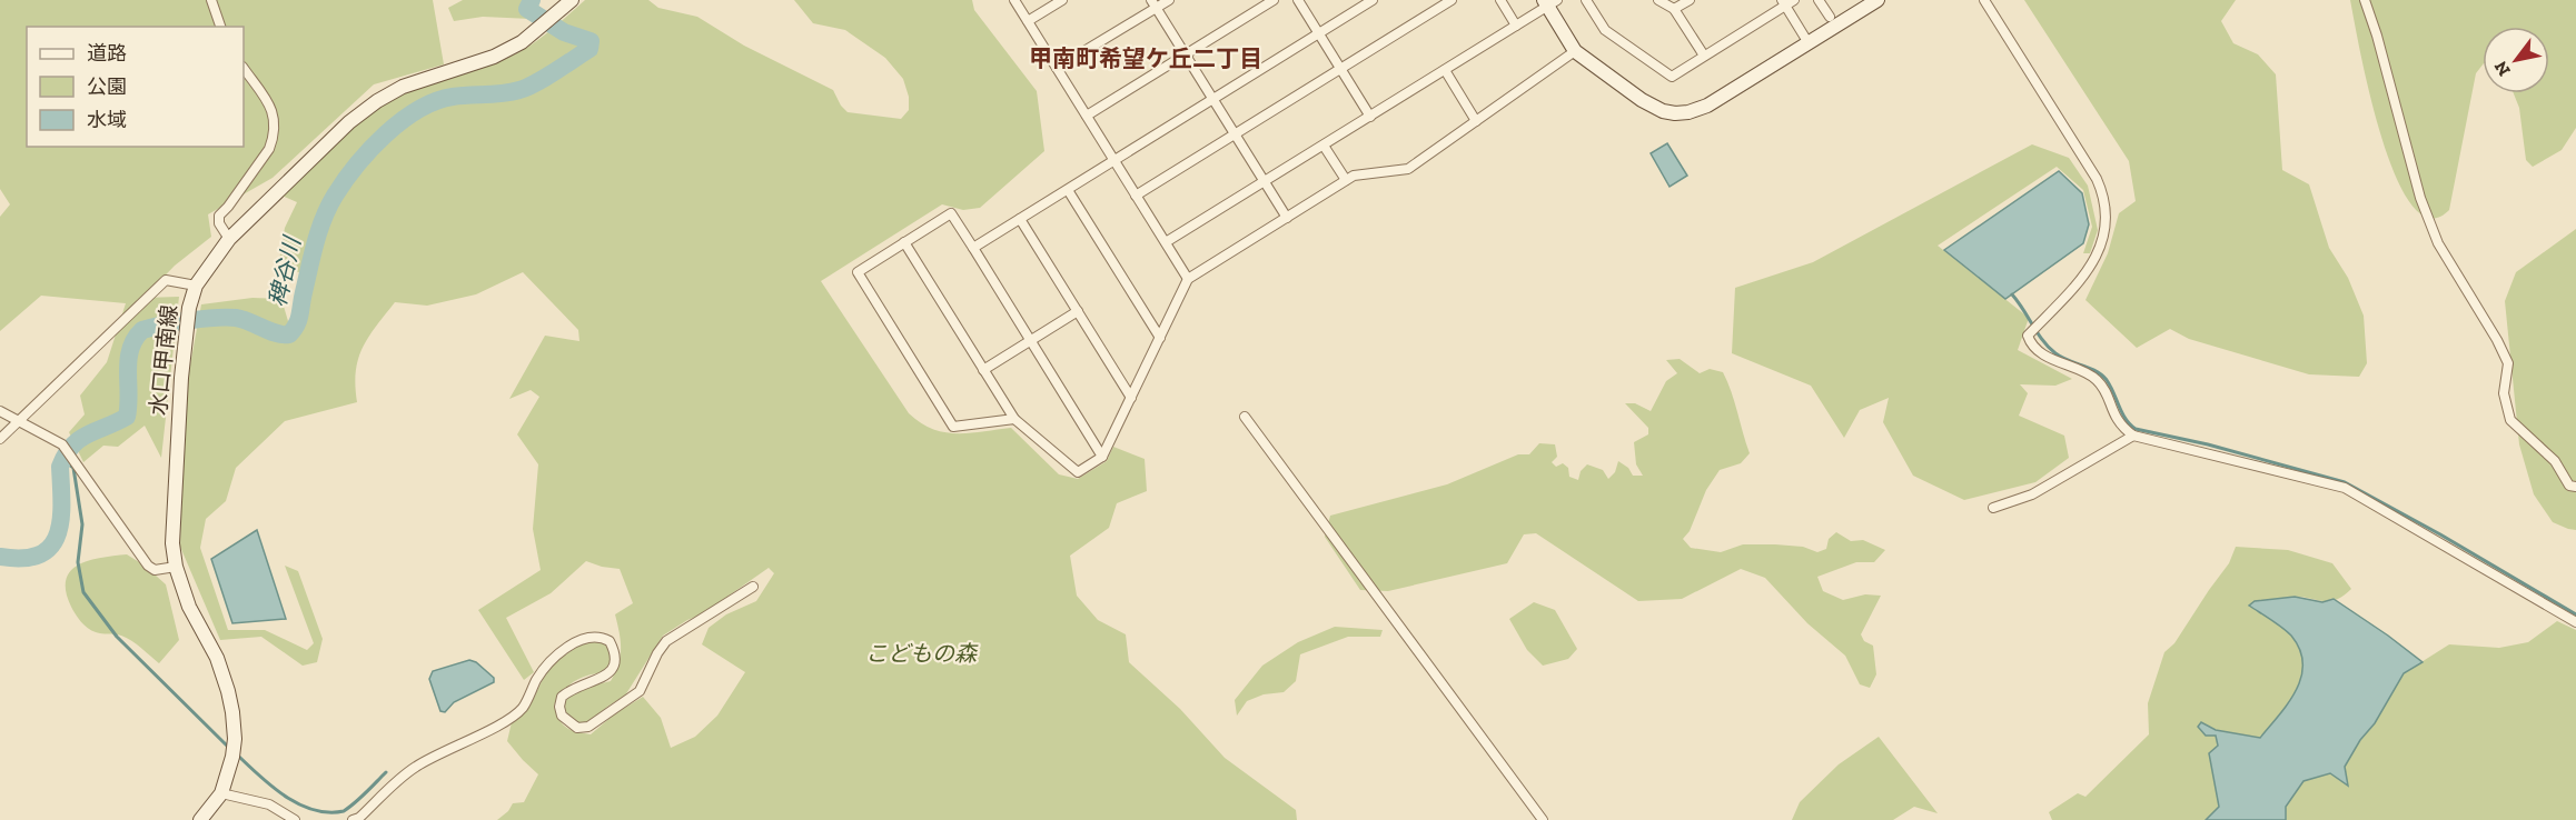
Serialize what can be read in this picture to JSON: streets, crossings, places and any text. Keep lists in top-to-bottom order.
{
  "streets": {
    "main road": ["水口甲南線"]
  },
  "districts": ["甲南町希望ケ丘二丁目"],
  "water": ["稗谷川"],
  "parks": ["こどもの森"],
  "legend": ["道路", "公園", "水域"],
  "north": "bottom left"
}
